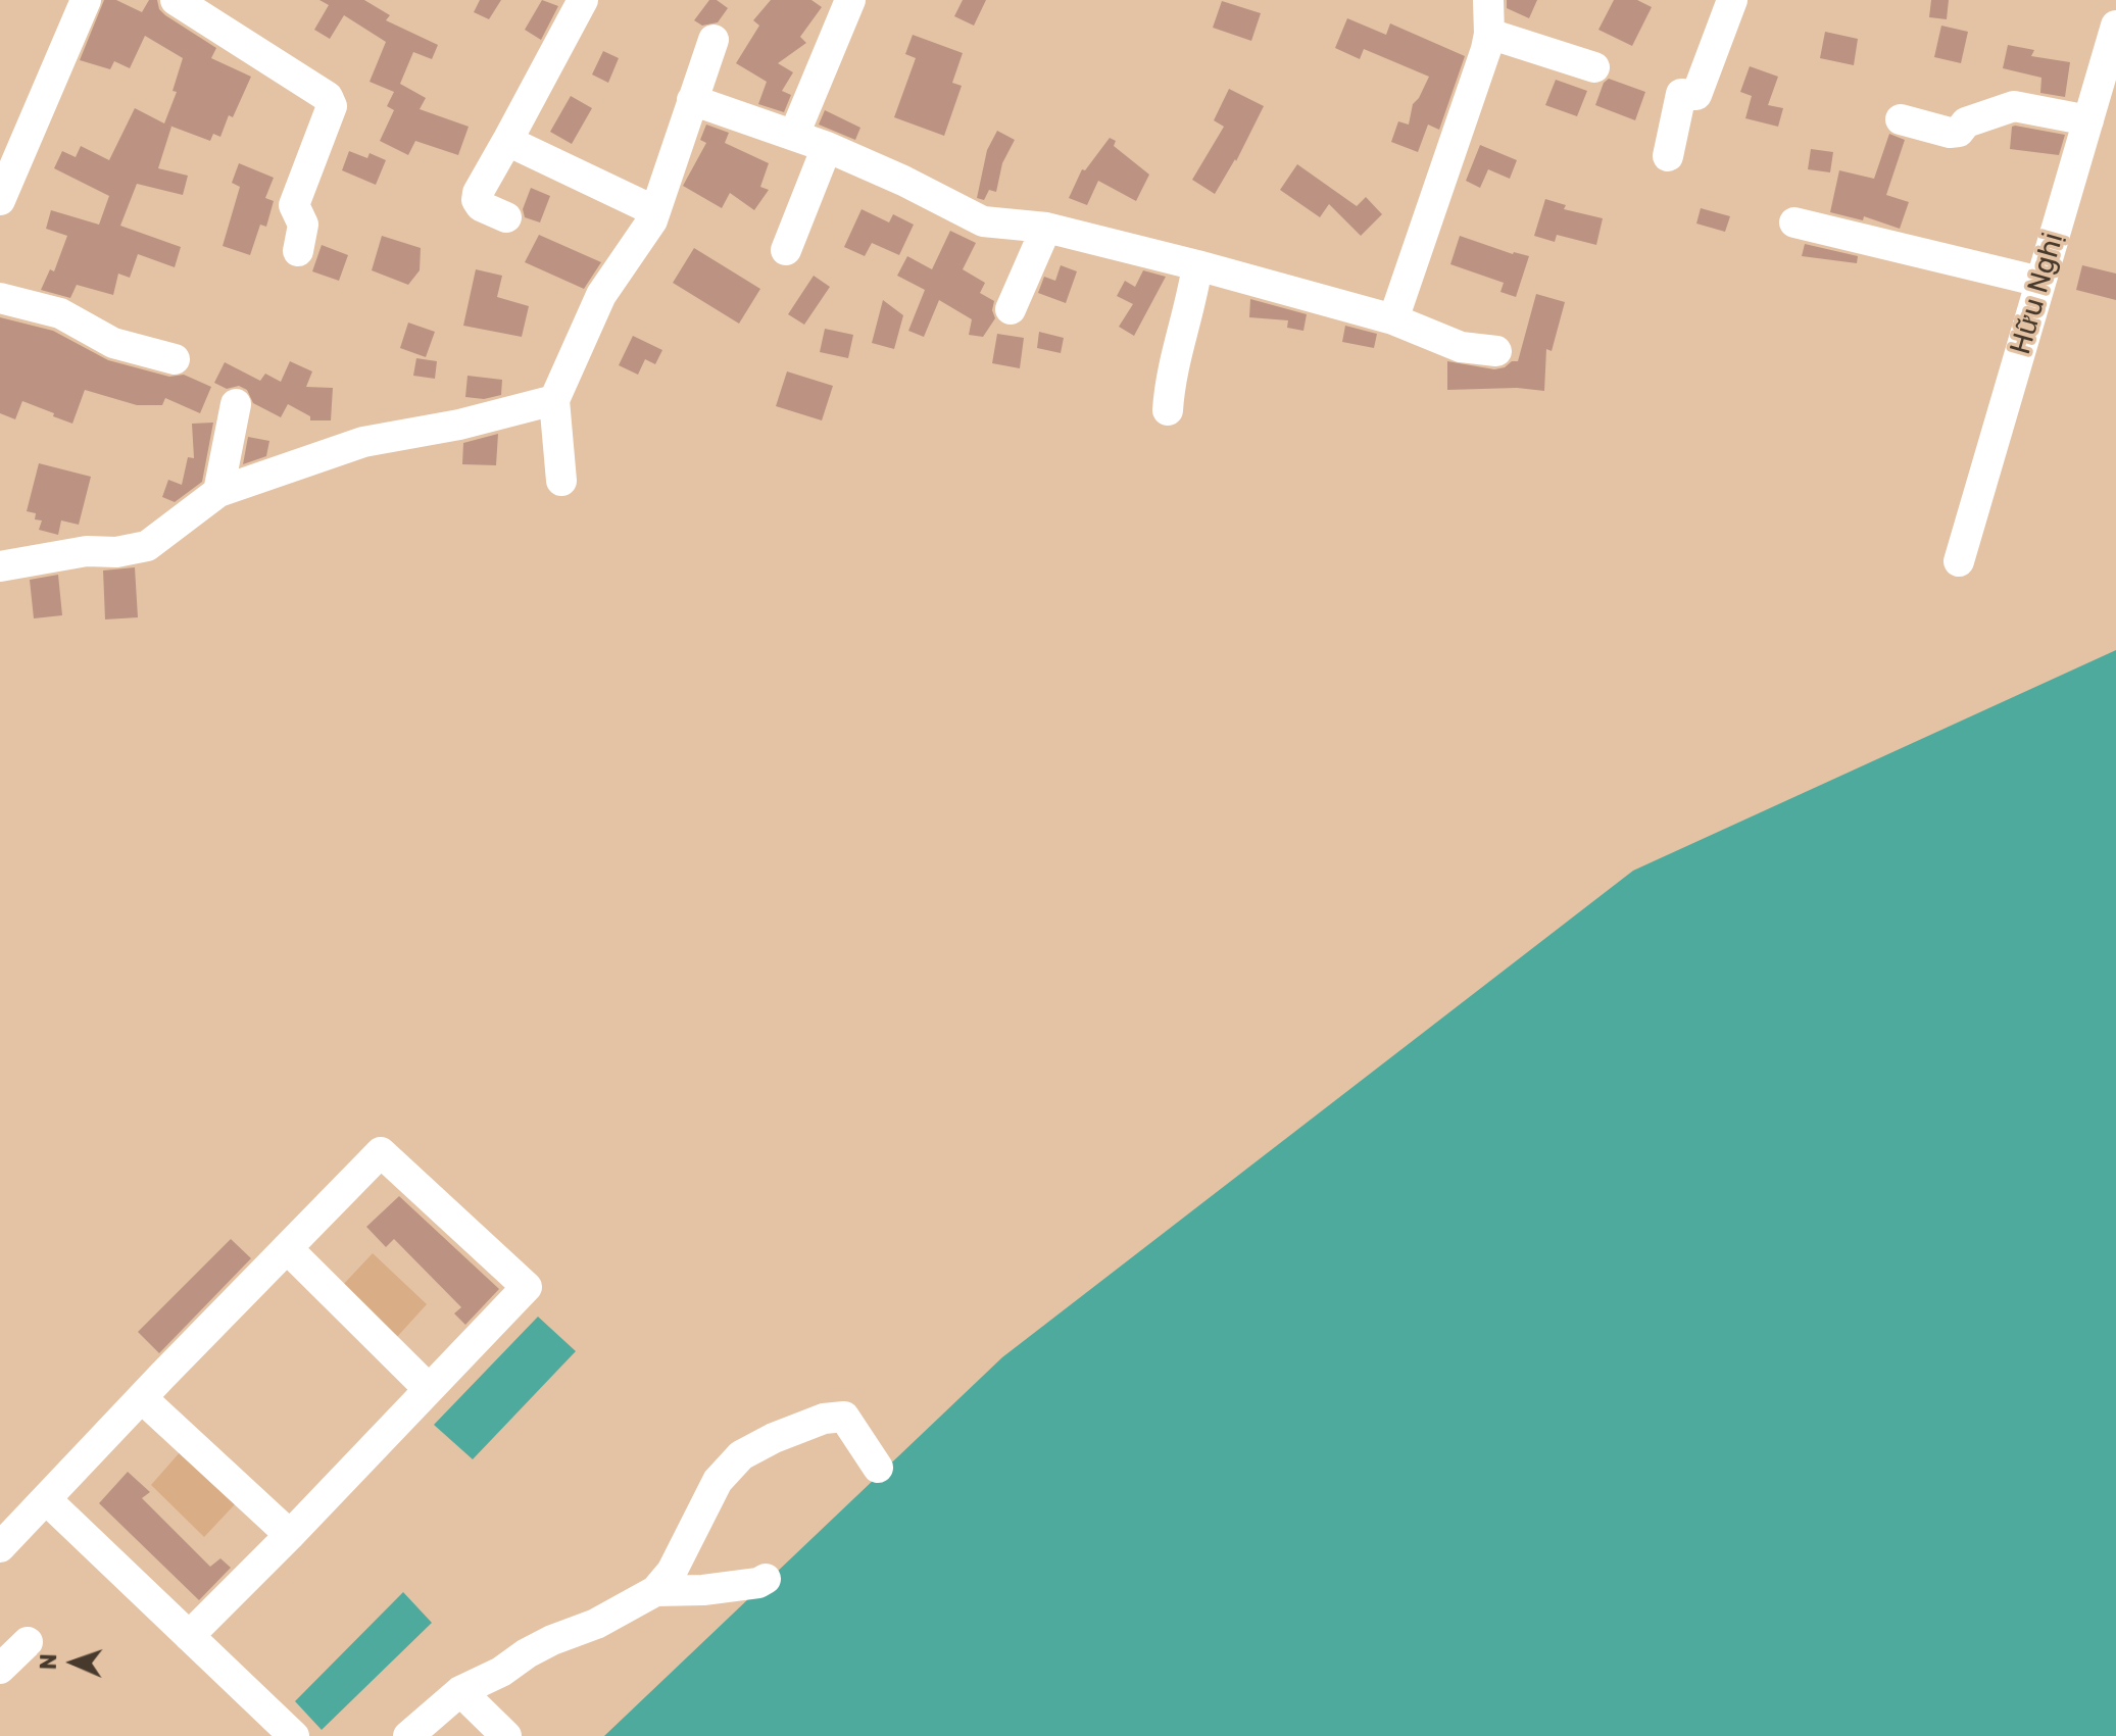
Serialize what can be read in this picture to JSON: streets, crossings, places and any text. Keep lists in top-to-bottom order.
{
  "streets": {
    "street": ["Hữu Nghị"]
  },
  "north": "left"
}
